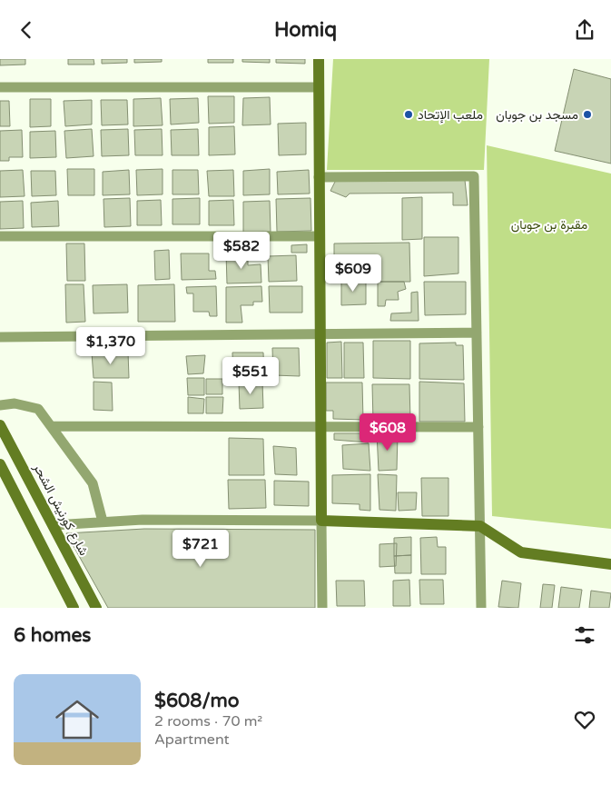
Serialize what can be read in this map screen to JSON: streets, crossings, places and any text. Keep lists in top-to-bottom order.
{
  "streets": {
    "street": ["شارع كورنيش الشحر"]
  },
  "parks": ["مقبرة بن جوبان"],
  "places": ["ملعب الإتحاد", "مسجد بن جوبان"],
  "page": {
    "header": "Homiq",
    "price": [
      "$582",
      "$609",
      "$1,370",
      "$551",
      "$608",
      "$721"
    ],
    "heading": "6 homes",
    "list": [
      {
        "name": "$608/mo",
        "note": "2 rooms · 70 m² · Apartment"
      }
    ]
  }
}
